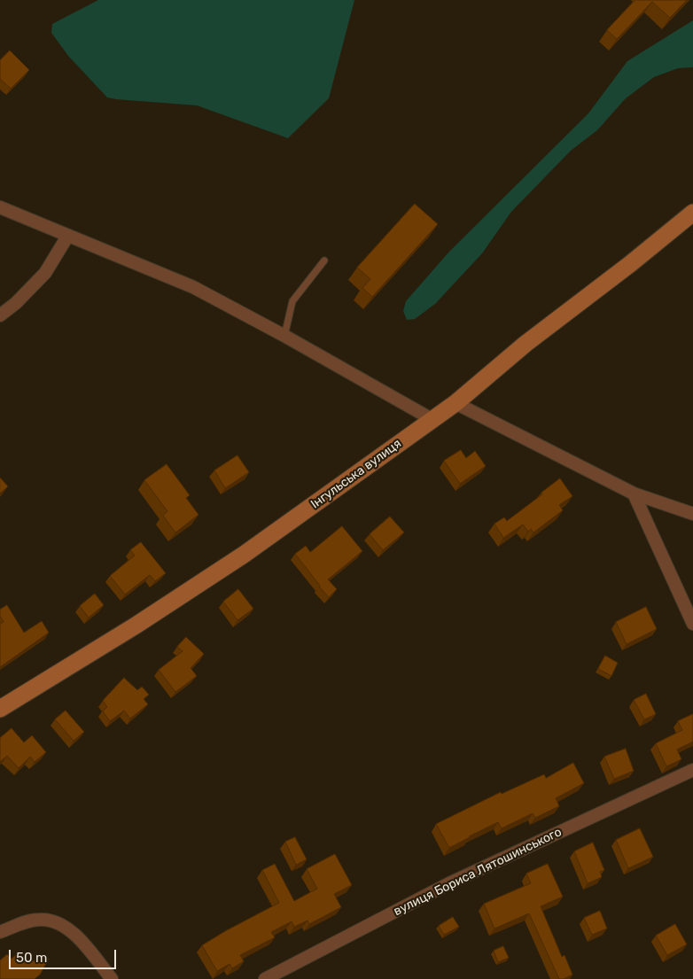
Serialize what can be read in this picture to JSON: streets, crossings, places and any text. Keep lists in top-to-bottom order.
{
  "streets": {
    "street": ["Інгульська вулиця", "вулиця Бориса Лятошинського"]
  },
  "scale_bar": "50 m"
}
